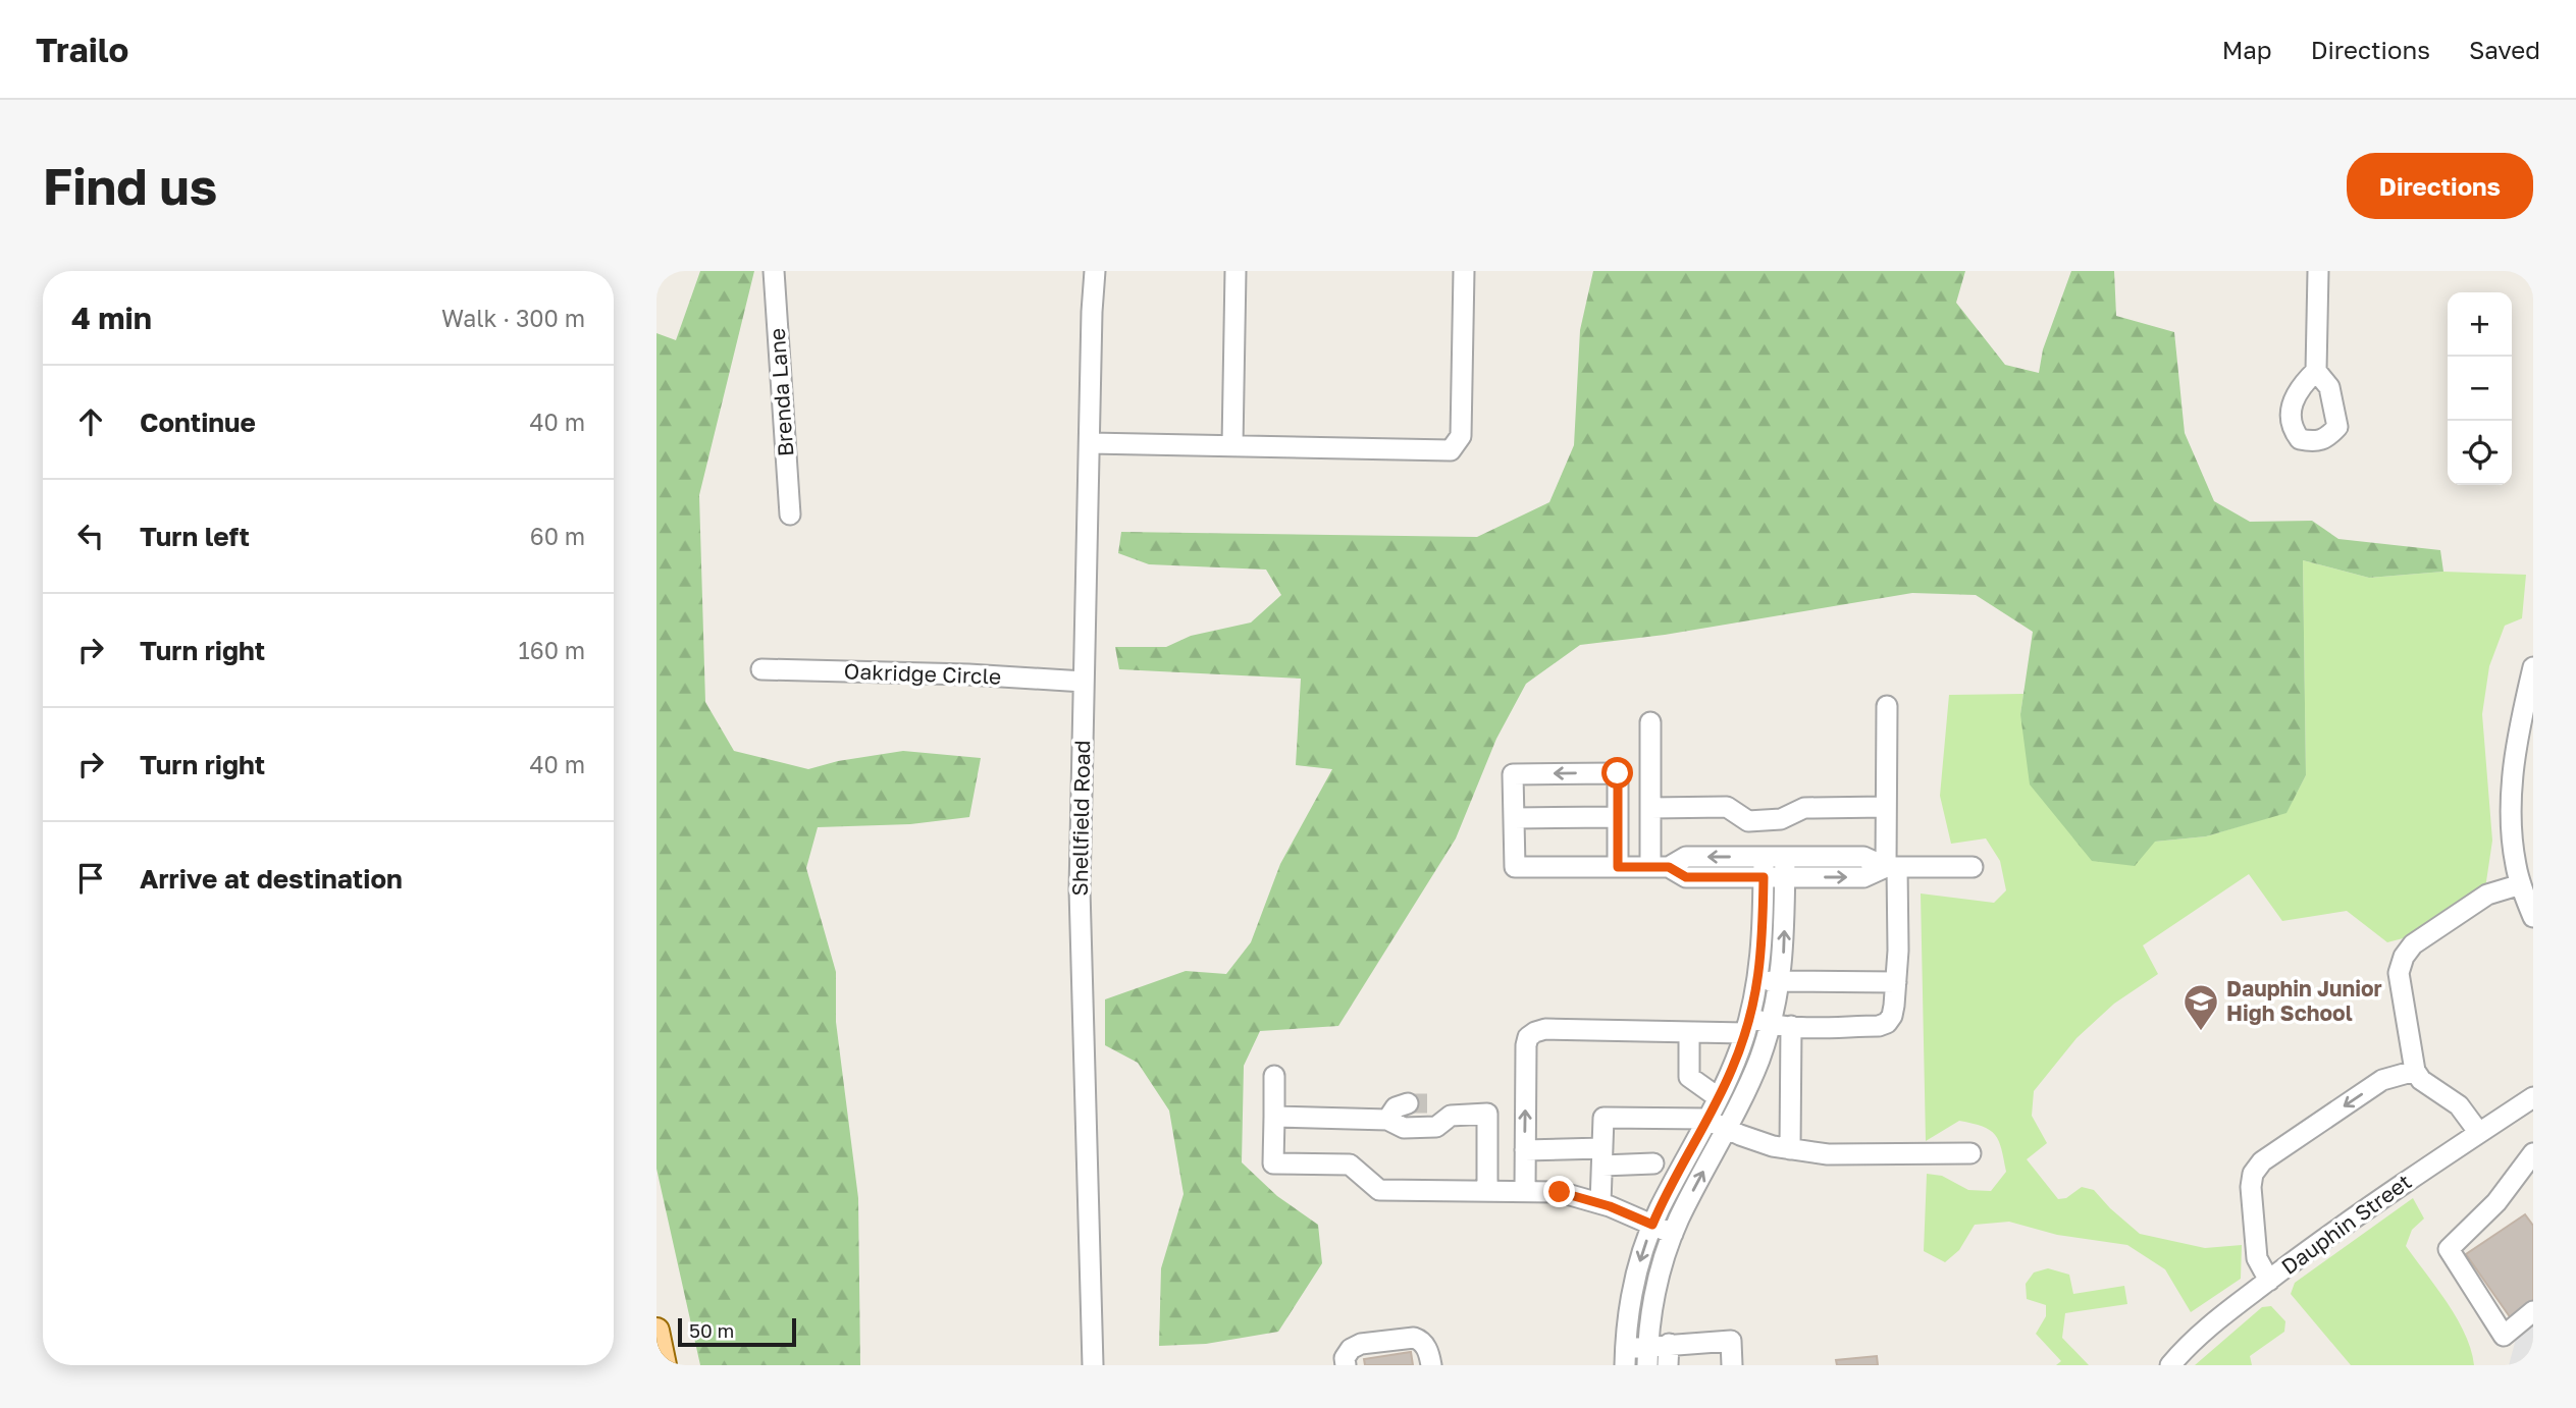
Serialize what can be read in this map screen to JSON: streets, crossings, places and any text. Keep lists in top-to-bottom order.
{
  "streets": {
    "street": [
      "Brenda Lane",
      "Oakridge Circle",
      "Shellfield Road",
      "Dauphin Street"
    ]
  },
  "crossings": [
    ["Oakridge Circle", "Shellfield Road"]
  ],
  "places": {
    "school or university": ["Dauphin Junior High School"]
  },
  "scale_bar": "50 m",
  "page": {
    "header": "Trailo",
    "nav": ["Map", "Directions", "Saved"],
    "buttons": "Directions",
    "title": "Find us",
    "heading": ["4 min", "Walk · 300 m"],
    "map_buttons": ["+", "−"],
    "list": [
      ["Continue", "40 m"],
      ["Turn left", "60 m"],
      ["Turn right", "160 m"],
      ["Turn right", "40 m"],
      "Arrive at destination"
    ],
    "scale": "50 m"
  }
}
